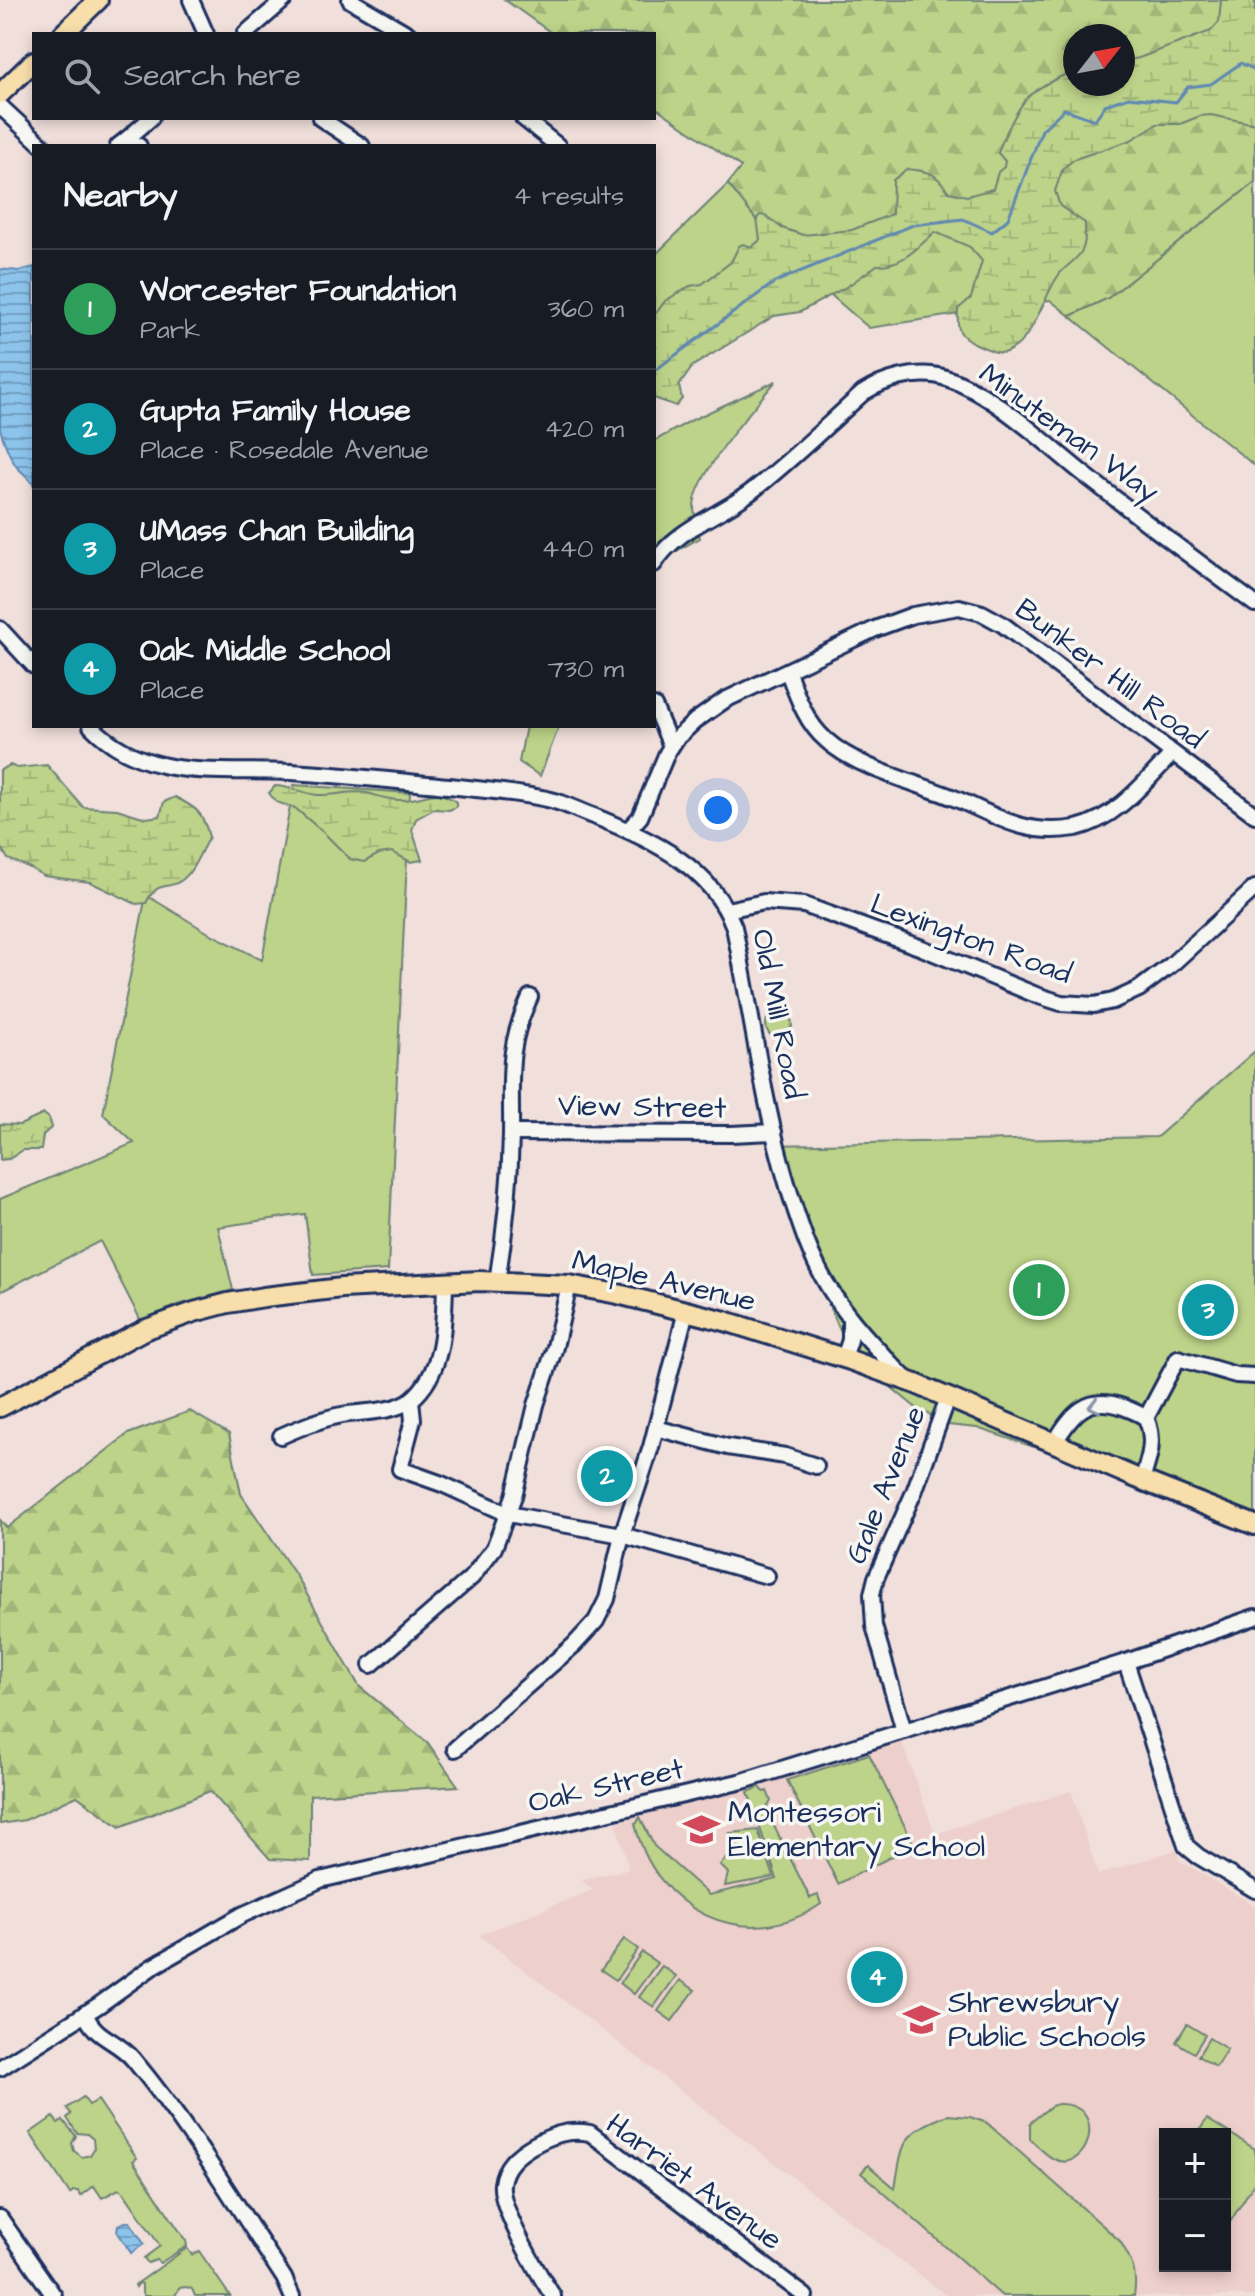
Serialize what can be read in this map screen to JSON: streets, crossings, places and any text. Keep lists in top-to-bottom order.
{
  "streets": {
    "main road": ["Maple Avenue"],
    "street": [
      "Minuteman Way",
      "Bunker Hill Road",
      "Lexington Road",
      "Old Mill Road",
      "View Street",
      "Gale Avenue",
      "Oak Street",
      "Harriet Avenue"
    ]
  },
  "crossings": [
    ["Bunker Hill Road", "Old Mill Road"],
    ["Lexington Road", "Old Mill Road"],
    ["Old Mill Road", "View Street"],
    ["Old Mill Road", "Maple Avenue"],
    ["Maple Avenue", "Gale Avenue"],
    ["Gale Avenue", "Oak Street"]
  ],
  "places": {
    "school or university": ["Montessori Elementary School", "Shrewsbury Public Schools"]
  },
  "north": "top right",
  "page": {
    "search": "Search here",
    "heading": ["Nearby", "4 results"],
    "list": [
      {
        "mark": "1",
        "name": "Worcester Foundation",
        "note": "Park",
        "value": "360 m"
      },
      {
        "mark": "2",
        "name": "Gupta Family House",
        "note": "Place · Rosedale Avenue",
        "value": "420 m"
      },
      {
        "mark": "3",
        "name": "UMass Chan Building",
        "note": "Place",
        "value": "440 m"
      },
      {
        "mark": "4",
        "name": "Oak Middle School",
        "note": "Place",
        "value": "730 m"
      }
    ],
    "pins": [
      "1",
      "3",
      "2",
      "4"
    ],
    "map_buttons": ["+", "−"]
  }
}
